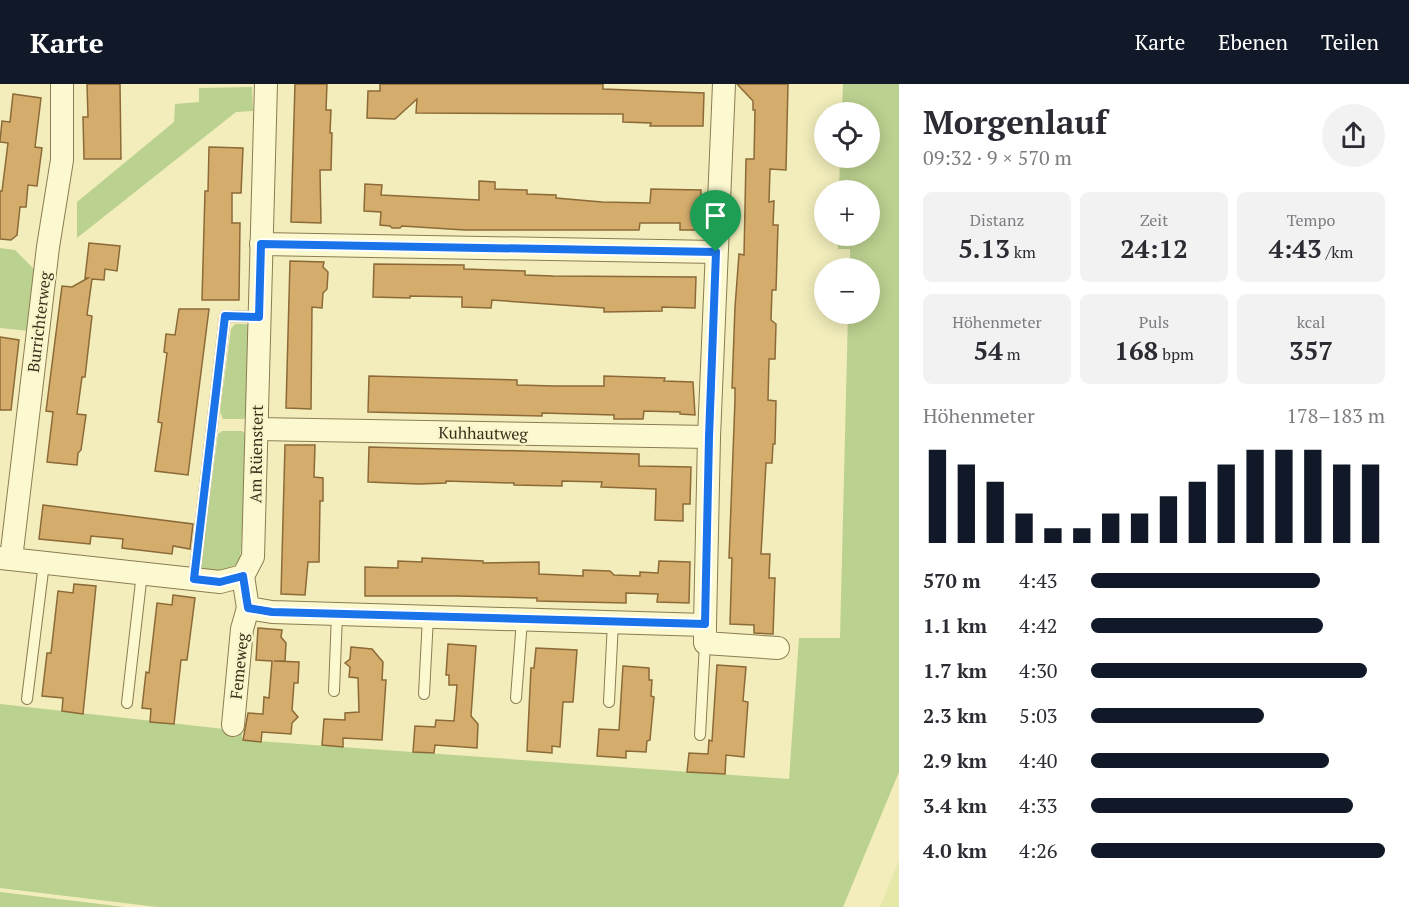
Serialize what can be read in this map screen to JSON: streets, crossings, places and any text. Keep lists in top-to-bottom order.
{
  "streets": {
    "street": [
      "Burrichterweg",
      "Kuhhautweg",
      "Am Rüenstert",
      "Femeweg"
    ]
  },
  "crossings": [
    ["Kuhhautweg", "Am Rüenstert"],
    ["Am Rüenstert", "Femeweg"]
  ],
  "page": {
    "header": "Karte",
    "nav": ["Karte", "Ebenen", "Teilen"],
    "heading": ["Morgenlauf", "09:32 · 9 × 570 m"],
    "map_buttons": ["+", "−"],
    "stats": [
      ["Distanz", "5.13 km"],
      ["Zeit", "24:12"],
      ["Tempo", "4:43 /km"],
      ["Höhenmeter", "54 m"],
      ["Puls", "168 bpm"],
      ["kcal", "357"]
    ],
    "chart": ["Höhenmeter", "178–183 m"],
    "list": [
      {
        "name": "570 m",
        "note": "4:43"
      },
      {
        "name": "1.1 km",
        "note": "4:42"
      },
      {
        "name": "1.7 km",
        "note": "4:30"
      },
      {
        "name": "2.3 km",
        "note": "5:03"
      },
      {
        "name": "2.9 km",
        "note": "4:40"
      },
      {
        "name": "3.4 km",
        "note": "4:33"
      },
      {
        "name": "4.0 km",
        "note": "4:26"
      }
    ]
  }
}
